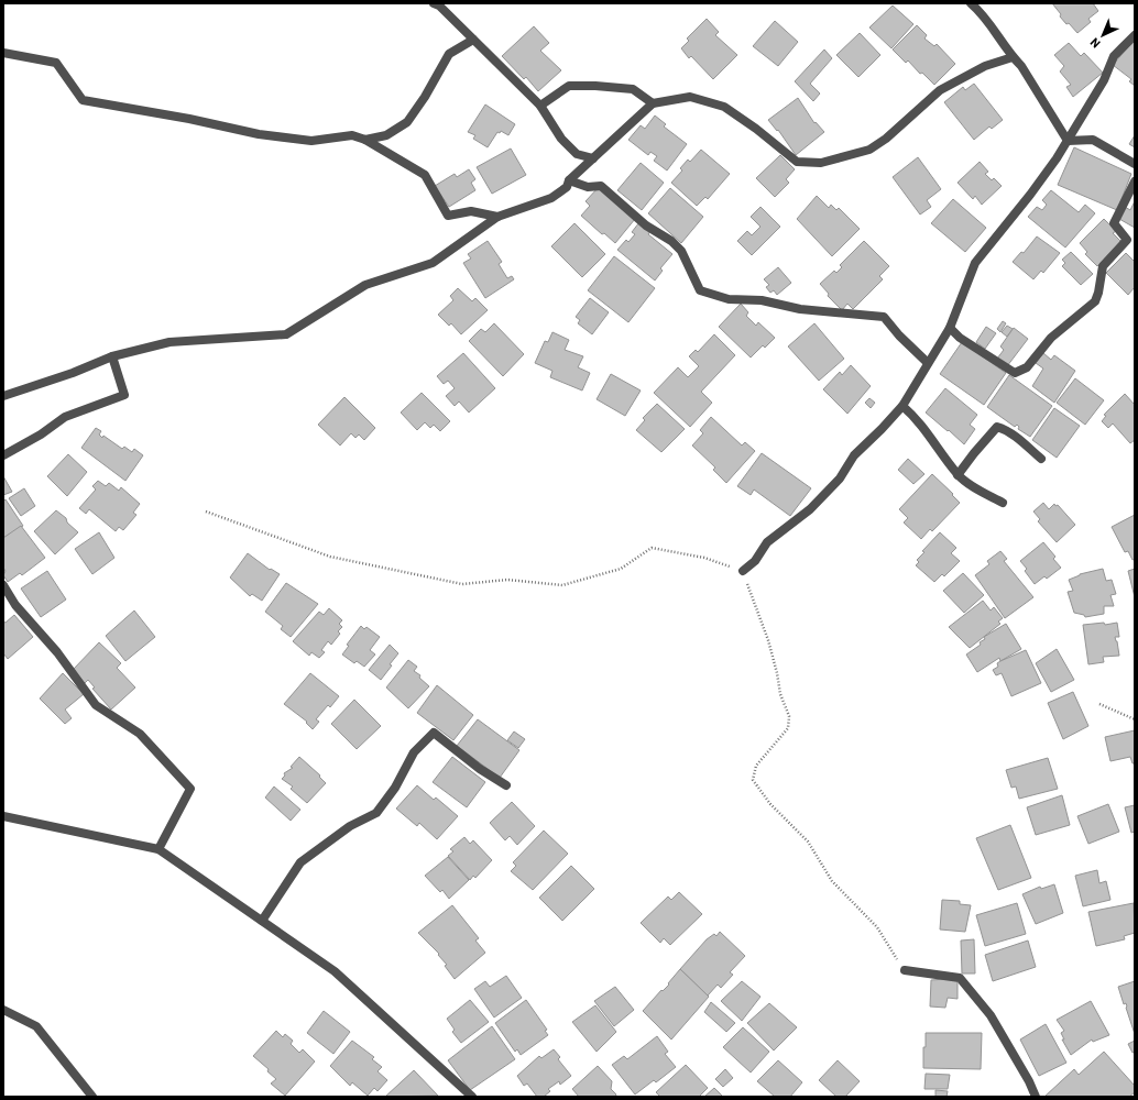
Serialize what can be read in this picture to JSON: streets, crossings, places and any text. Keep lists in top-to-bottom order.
{
  "north": "bottom left"
}
